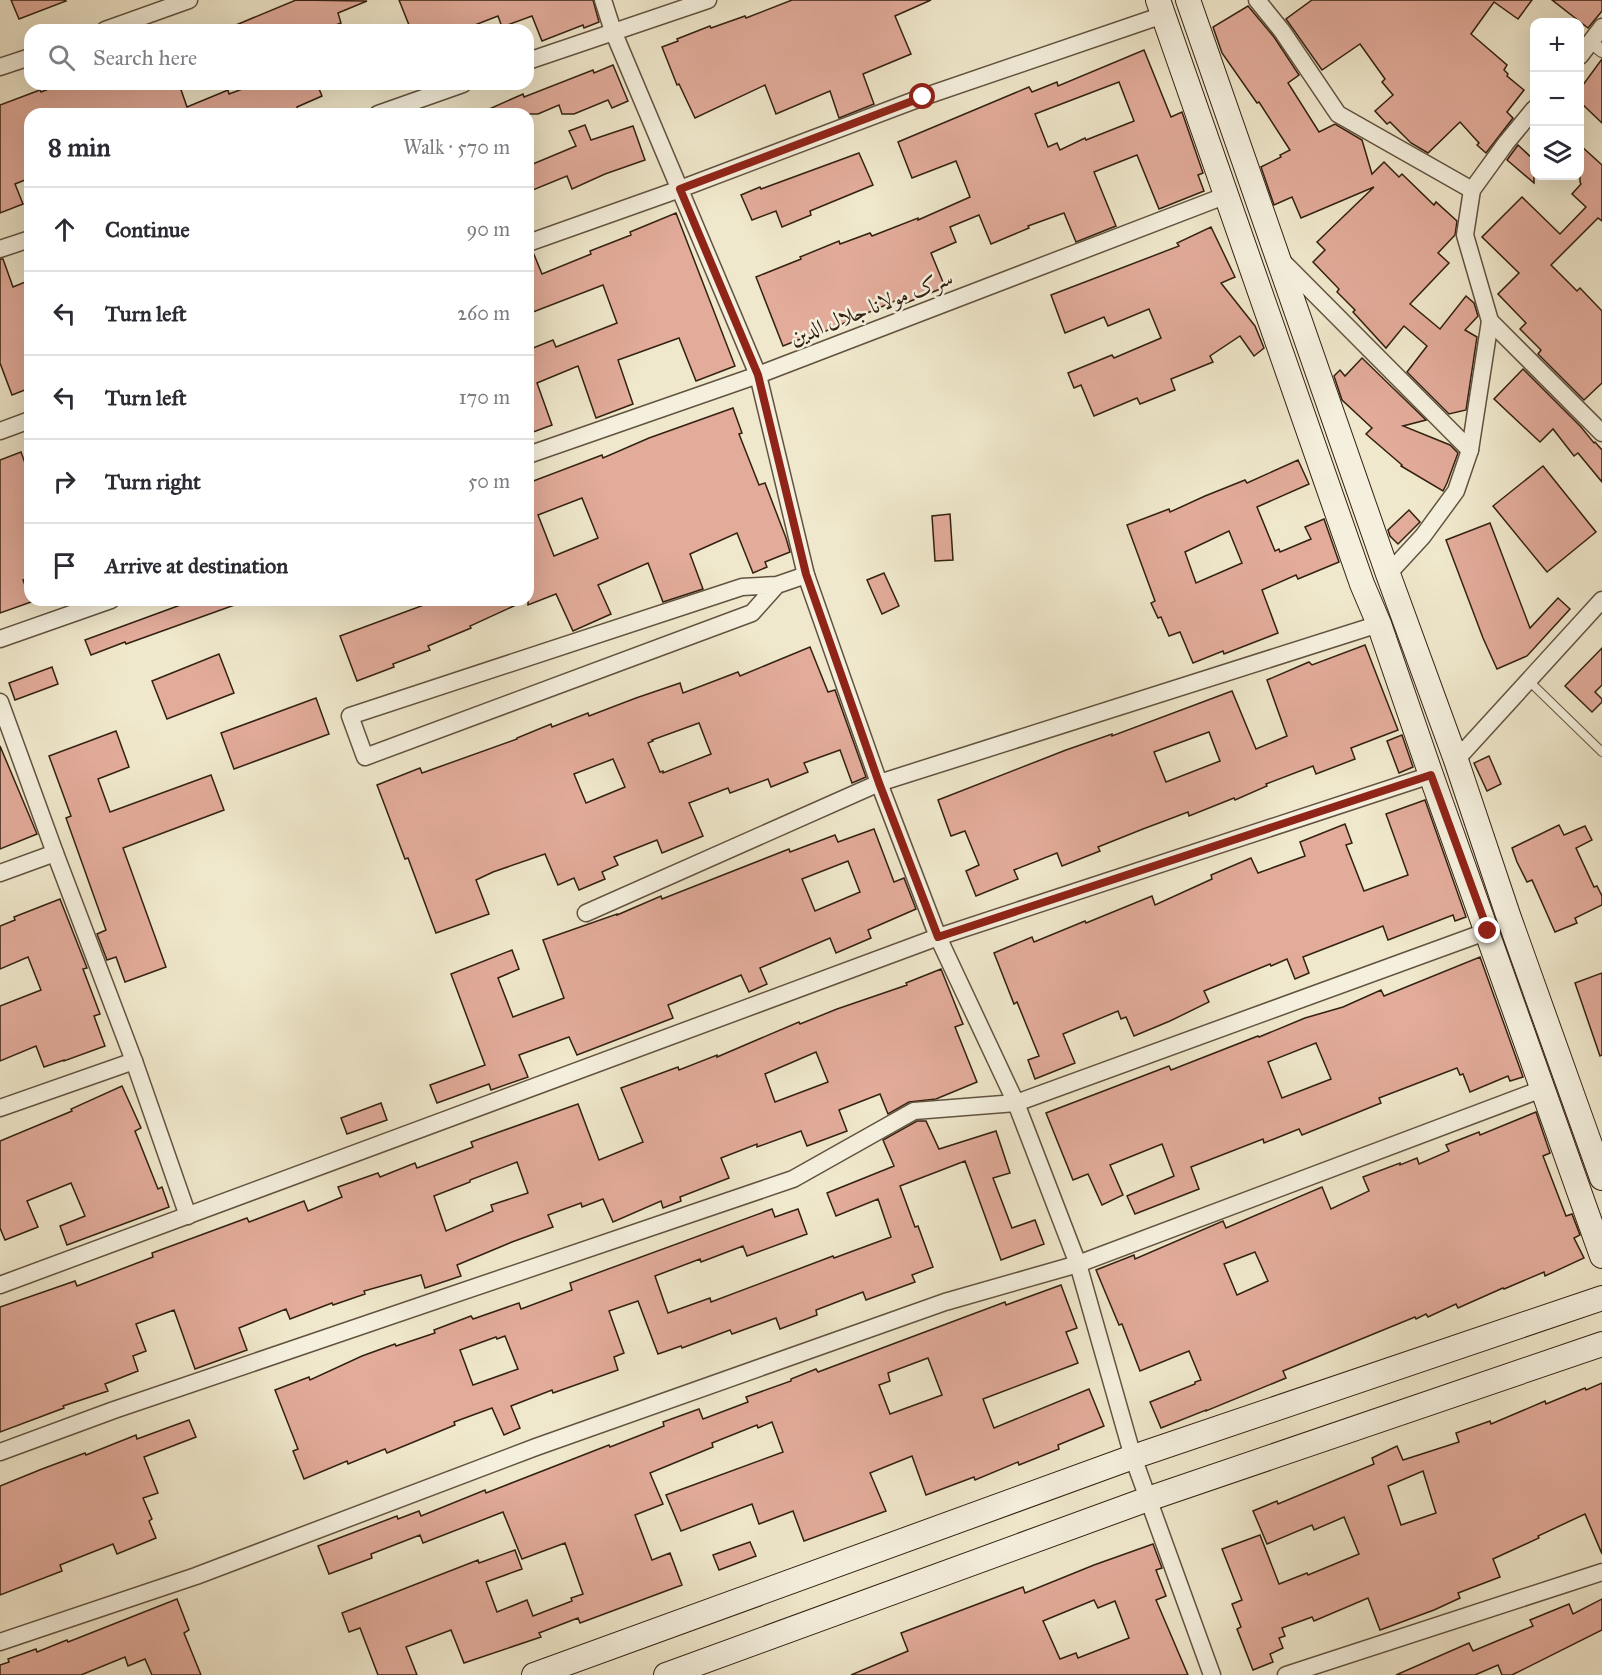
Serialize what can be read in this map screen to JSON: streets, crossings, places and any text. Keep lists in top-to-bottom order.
{
  "streets": {
    "street": ["سرک مولانا جلال الدین"]
  },
  "page": {
    "map_buttons": ["+", "−"],
    "search": "Search here",
    "heading": ["8 min", "Walk · 570 m"],
    "list": [
      ["Continue", "90 m"],
      ["Turn left", "260 m"],
      ["Turn left", "170 m"],
      ["Turn right", "50 m"],
      "Arrive at destination"
    ]
  }
}
